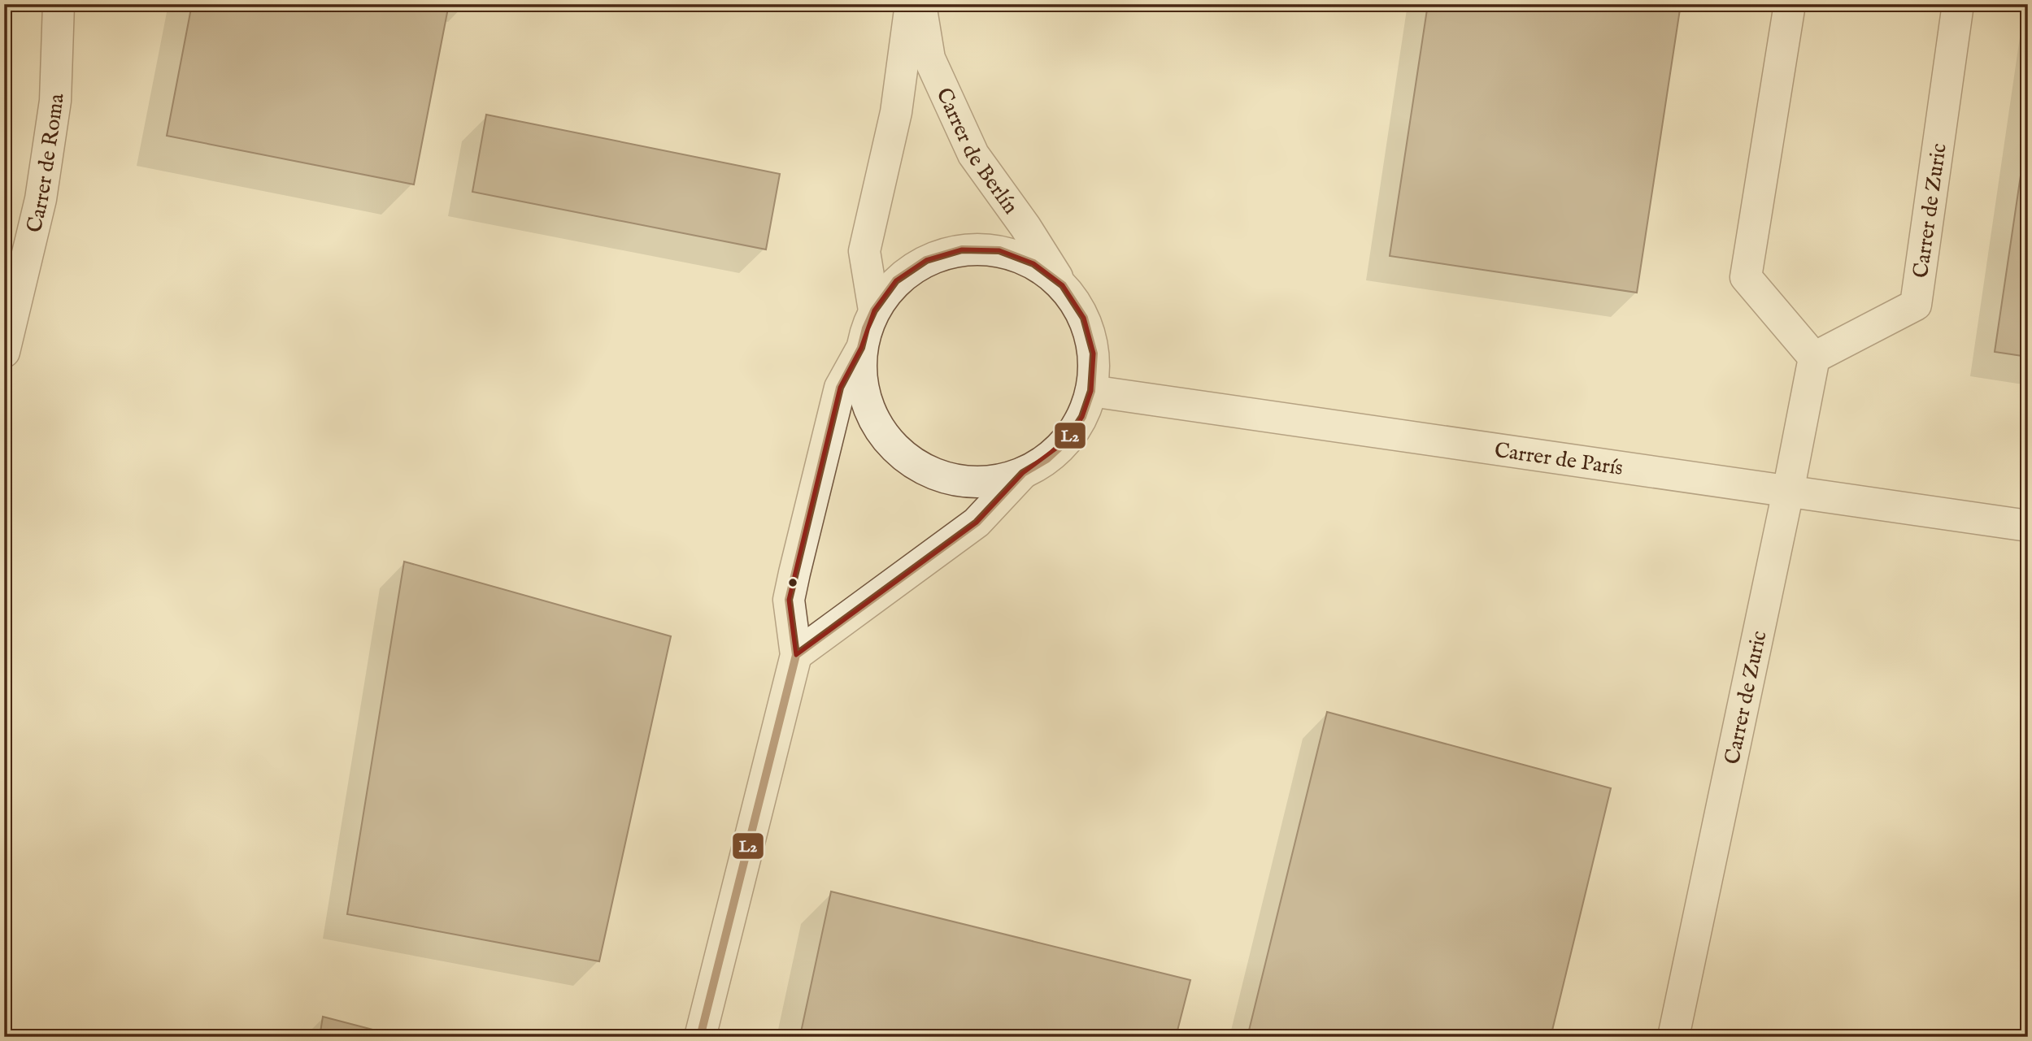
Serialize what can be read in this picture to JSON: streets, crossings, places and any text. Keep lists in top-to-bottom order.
{
  "streets": {
    "street": [
      "Carrer de Berlín",
      "Carrer de Roma",
      "Carrer de Zuric",
      "Carrer de París"
    ]
  },
  "crossings": [
    ["Carrer de Berlín", "Carrer de París"],
    ["Carrer de Zuric", "Carrer de París"]
  ],
  "lines": ["transit line L2"]
}
